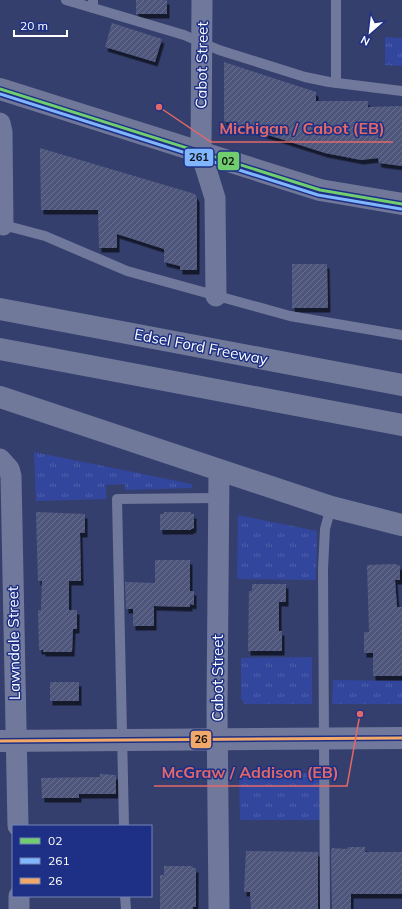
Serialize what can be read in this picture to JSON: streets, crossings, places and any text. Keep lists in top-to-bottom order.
{
  "streets": {
    "highway": ["Edsel Ford Freeway"],
    "street": ["Cabot Street", "Lawndale Street"]
  },
  "places": ["Michigan / Cabot (EB)", "McGraw / Addison (EB)"],
  "lines": ["transit line 02", "transit line 261", "transit line 26"],
  "legend": ["02", "261", "26"],
  "scale_bar": "20 m",
  "north": "bottom left"
}
